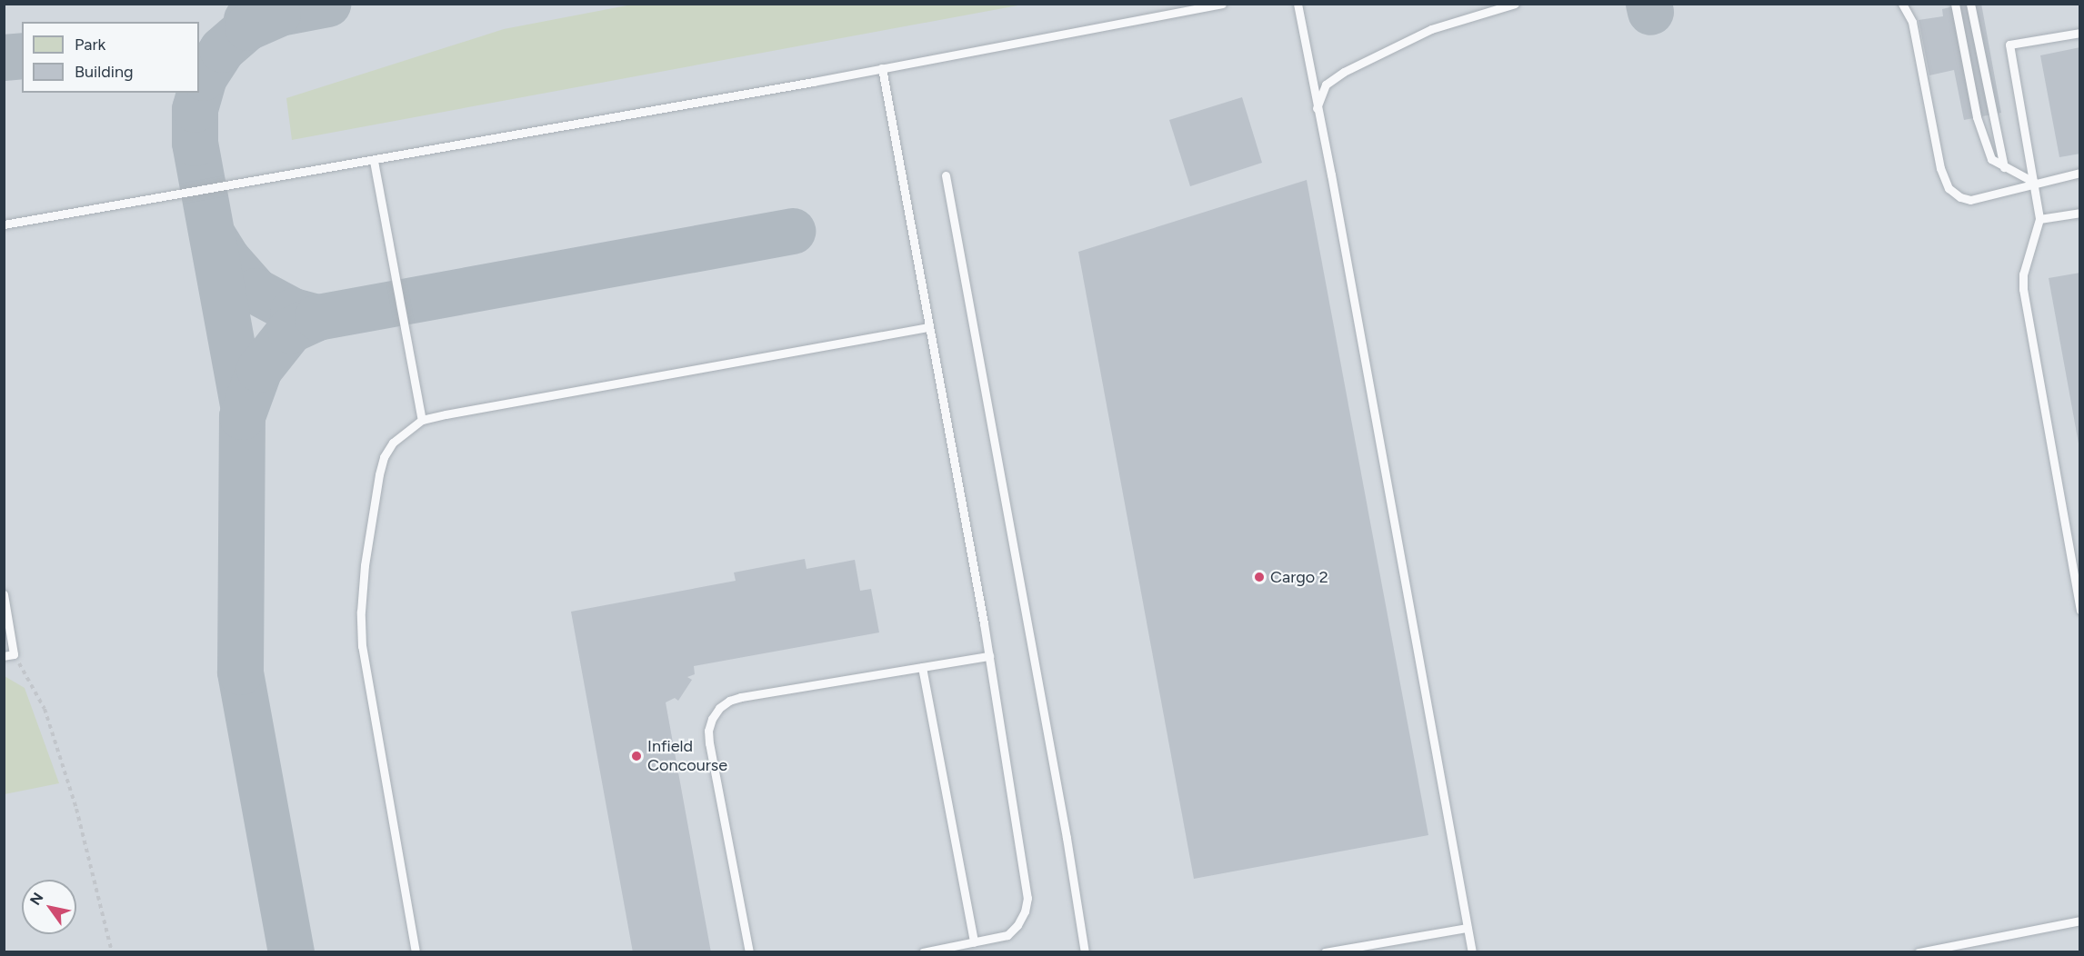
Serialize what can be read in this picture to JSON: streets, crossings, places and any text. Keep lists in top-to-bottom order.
{
  "places": ["Cargo 2", "Infield Concourse"],
  "legend": ["Park", "Building"],
  "north": "top left"
}
